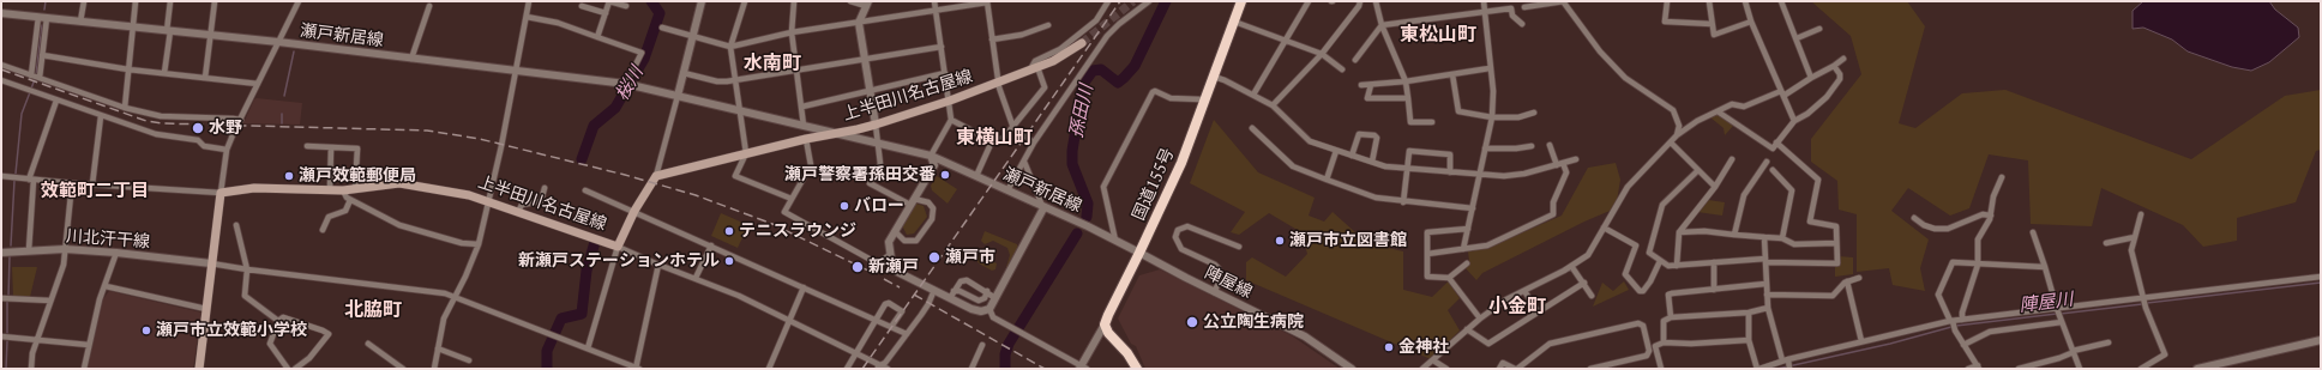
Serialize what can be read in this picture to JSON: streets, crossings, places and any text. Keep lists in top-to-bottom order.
{
  "streets": {
    "highway": ["国道155号"],
    "main road": ["上半田川名古屋線"],
    "street": ["瀬戸新居線", "川北汗干線", "陣屋線"]
  },
  "crossings": [
    ["瀬戸新居線", "上半田川名古屋線"],
    ["瀬戸新居線", "国道155号"],
    ["瀬戸新居線", "陣屋線"],
    ["国道155号", "陣屋線"]
  ],
  "districts": [
    "東松山町",
    "水南町",
    "東横山町",
    "效範町二丁目",
    "小金町",
    "北脇町"
  ],
  "water": ["桜川", "孫田川", "陣屋川"],
  "places": [
    "水野",
    "瀬戸警察署孫田交番",
    "瀬戸效範郵便局",
    "バロー",
    "テニスラウンジ",
    "瀬戸市立図書館",
    "瀬戸市",
    "新瀬戸ステーションホテル",
    "新瀬戸",
    "公立陶生病院",
    "瀬戸市立效範小学校",
    "金神社"
  ]
}
